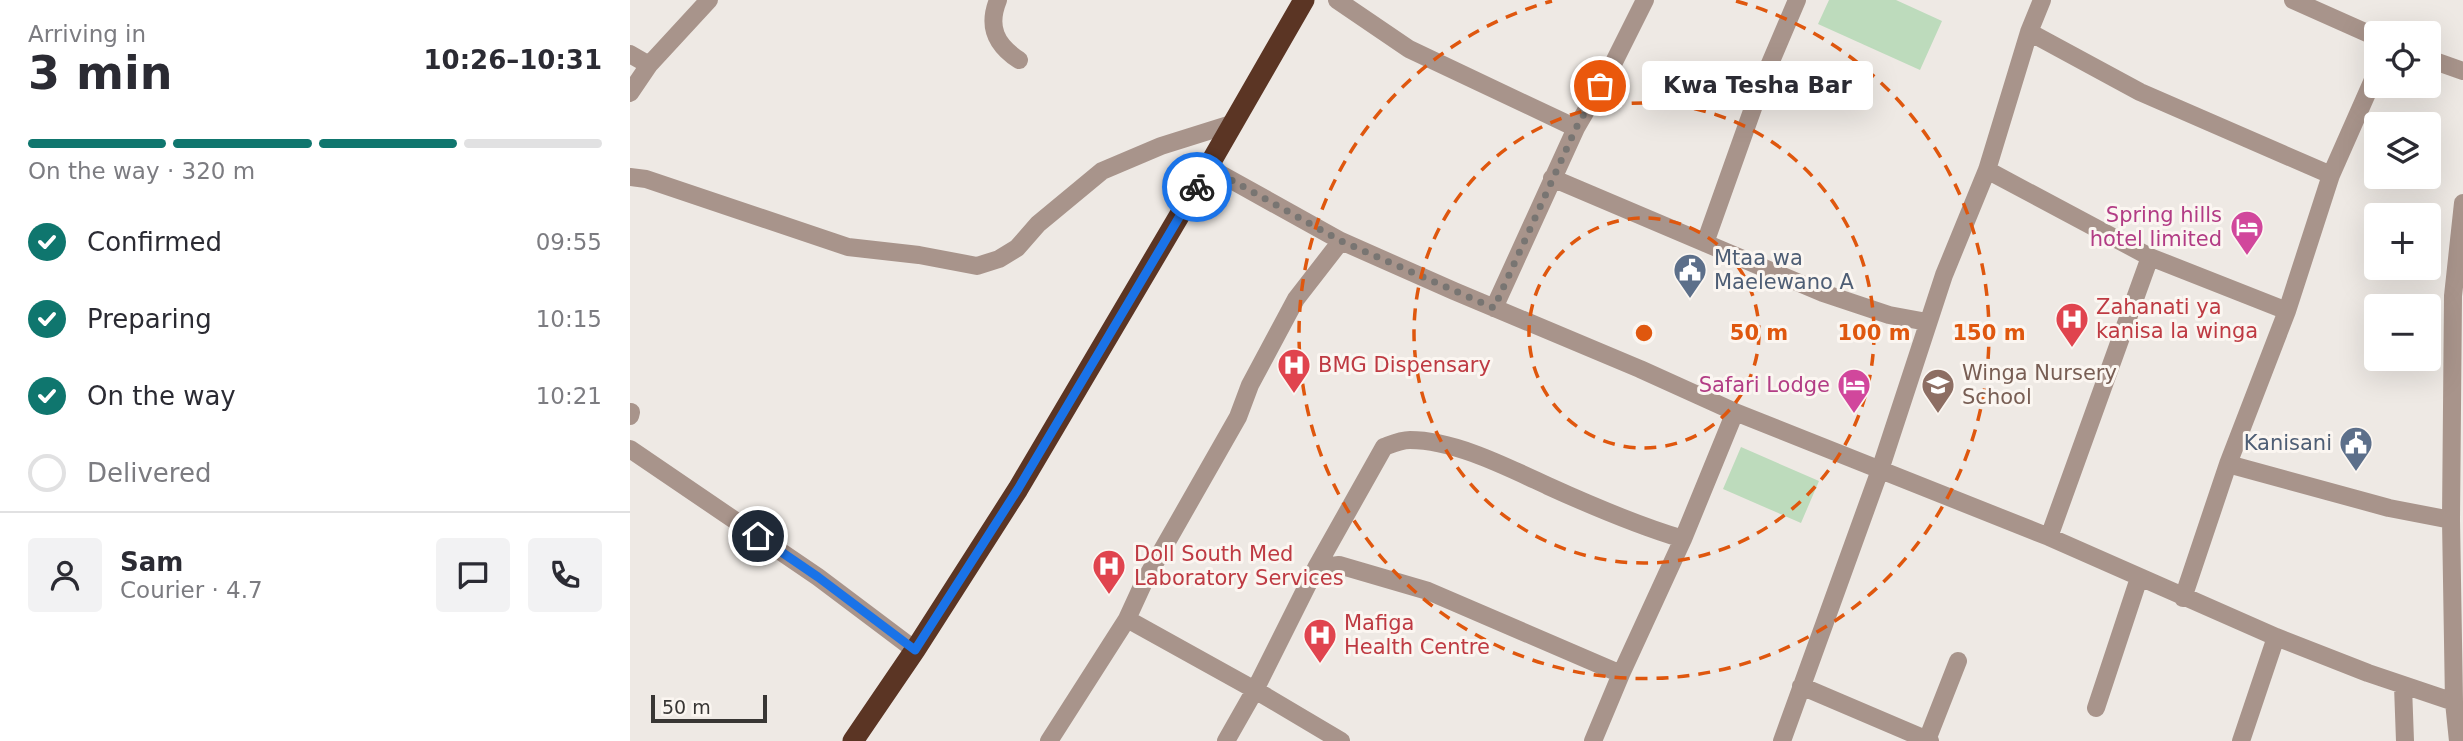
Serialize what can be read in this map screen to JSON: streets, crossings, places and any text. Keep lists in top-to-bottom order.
{
  "places": {
    "other": ["Kwa Tesha Bar"],
    "hotel": ["Spring hills hotel limited", "Safari Lodge"],
    "public building": ["Mtaa wa Maelewano A", "Kanisani"],
    "hospital": [
      "Zahanati ya kanisa la winga",
      "BMG Dispensary",
      "Doll South Med Laboratory Services",
      "Mafiga Health Centre"
    ],
    "school or university": ["Winga Nursery School"]
  },
  "scale_bar": "50 m",
  "page": {
    "heading": ["3 min", "Arriving in", "10:26–10:31"],
    "panel": ["Sam", "Courier · 4.7"],
    "map_buttons": ["+", "−"],
    "bubble": "Kwa Tesha Bar",
    "bar": "On the way · 320 m",
    "list": [
      ["Confirmed", "09:55"],
      ["Preparing", "10:15"],
      ["On the way", "10:21"],
      "Delivered"
    ],
    "scale": "50 m"
  },
  "rings": ["50 m", "100 m", "150 m"]
}
